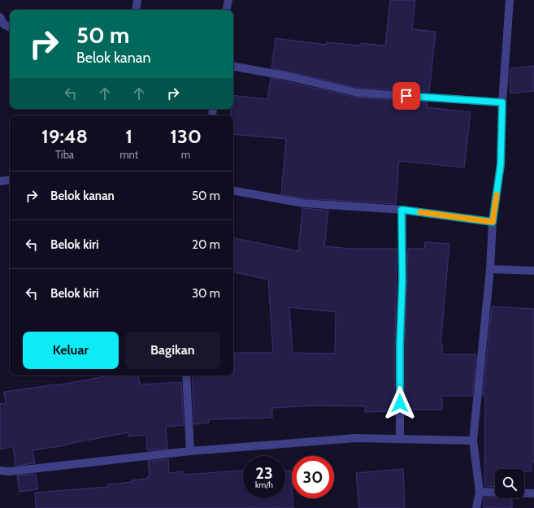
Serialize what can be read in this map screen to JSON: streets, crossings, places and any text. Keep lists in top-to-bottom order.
{
  "page": {
    "turn": ["50 m", "Belok kanan"],
    "eta": [
      "19:48",
      "Tiba",
      "1",
      "mnt",
      "130",
      "m"
    ],
    "list": [
      {
        "name": "Belok kanan",
        "value": "50 m"
      },
      {
        "name": "Belok kiri",
        "value": "20 m"
      },
      {
        "name": "Belok kiri",
        "value": "30 m"
      }
    ],
    "buttons": ["Keluar", "Bagikan"],
    "speed": "23 km/h",
    "limit": "30"
  }
}
